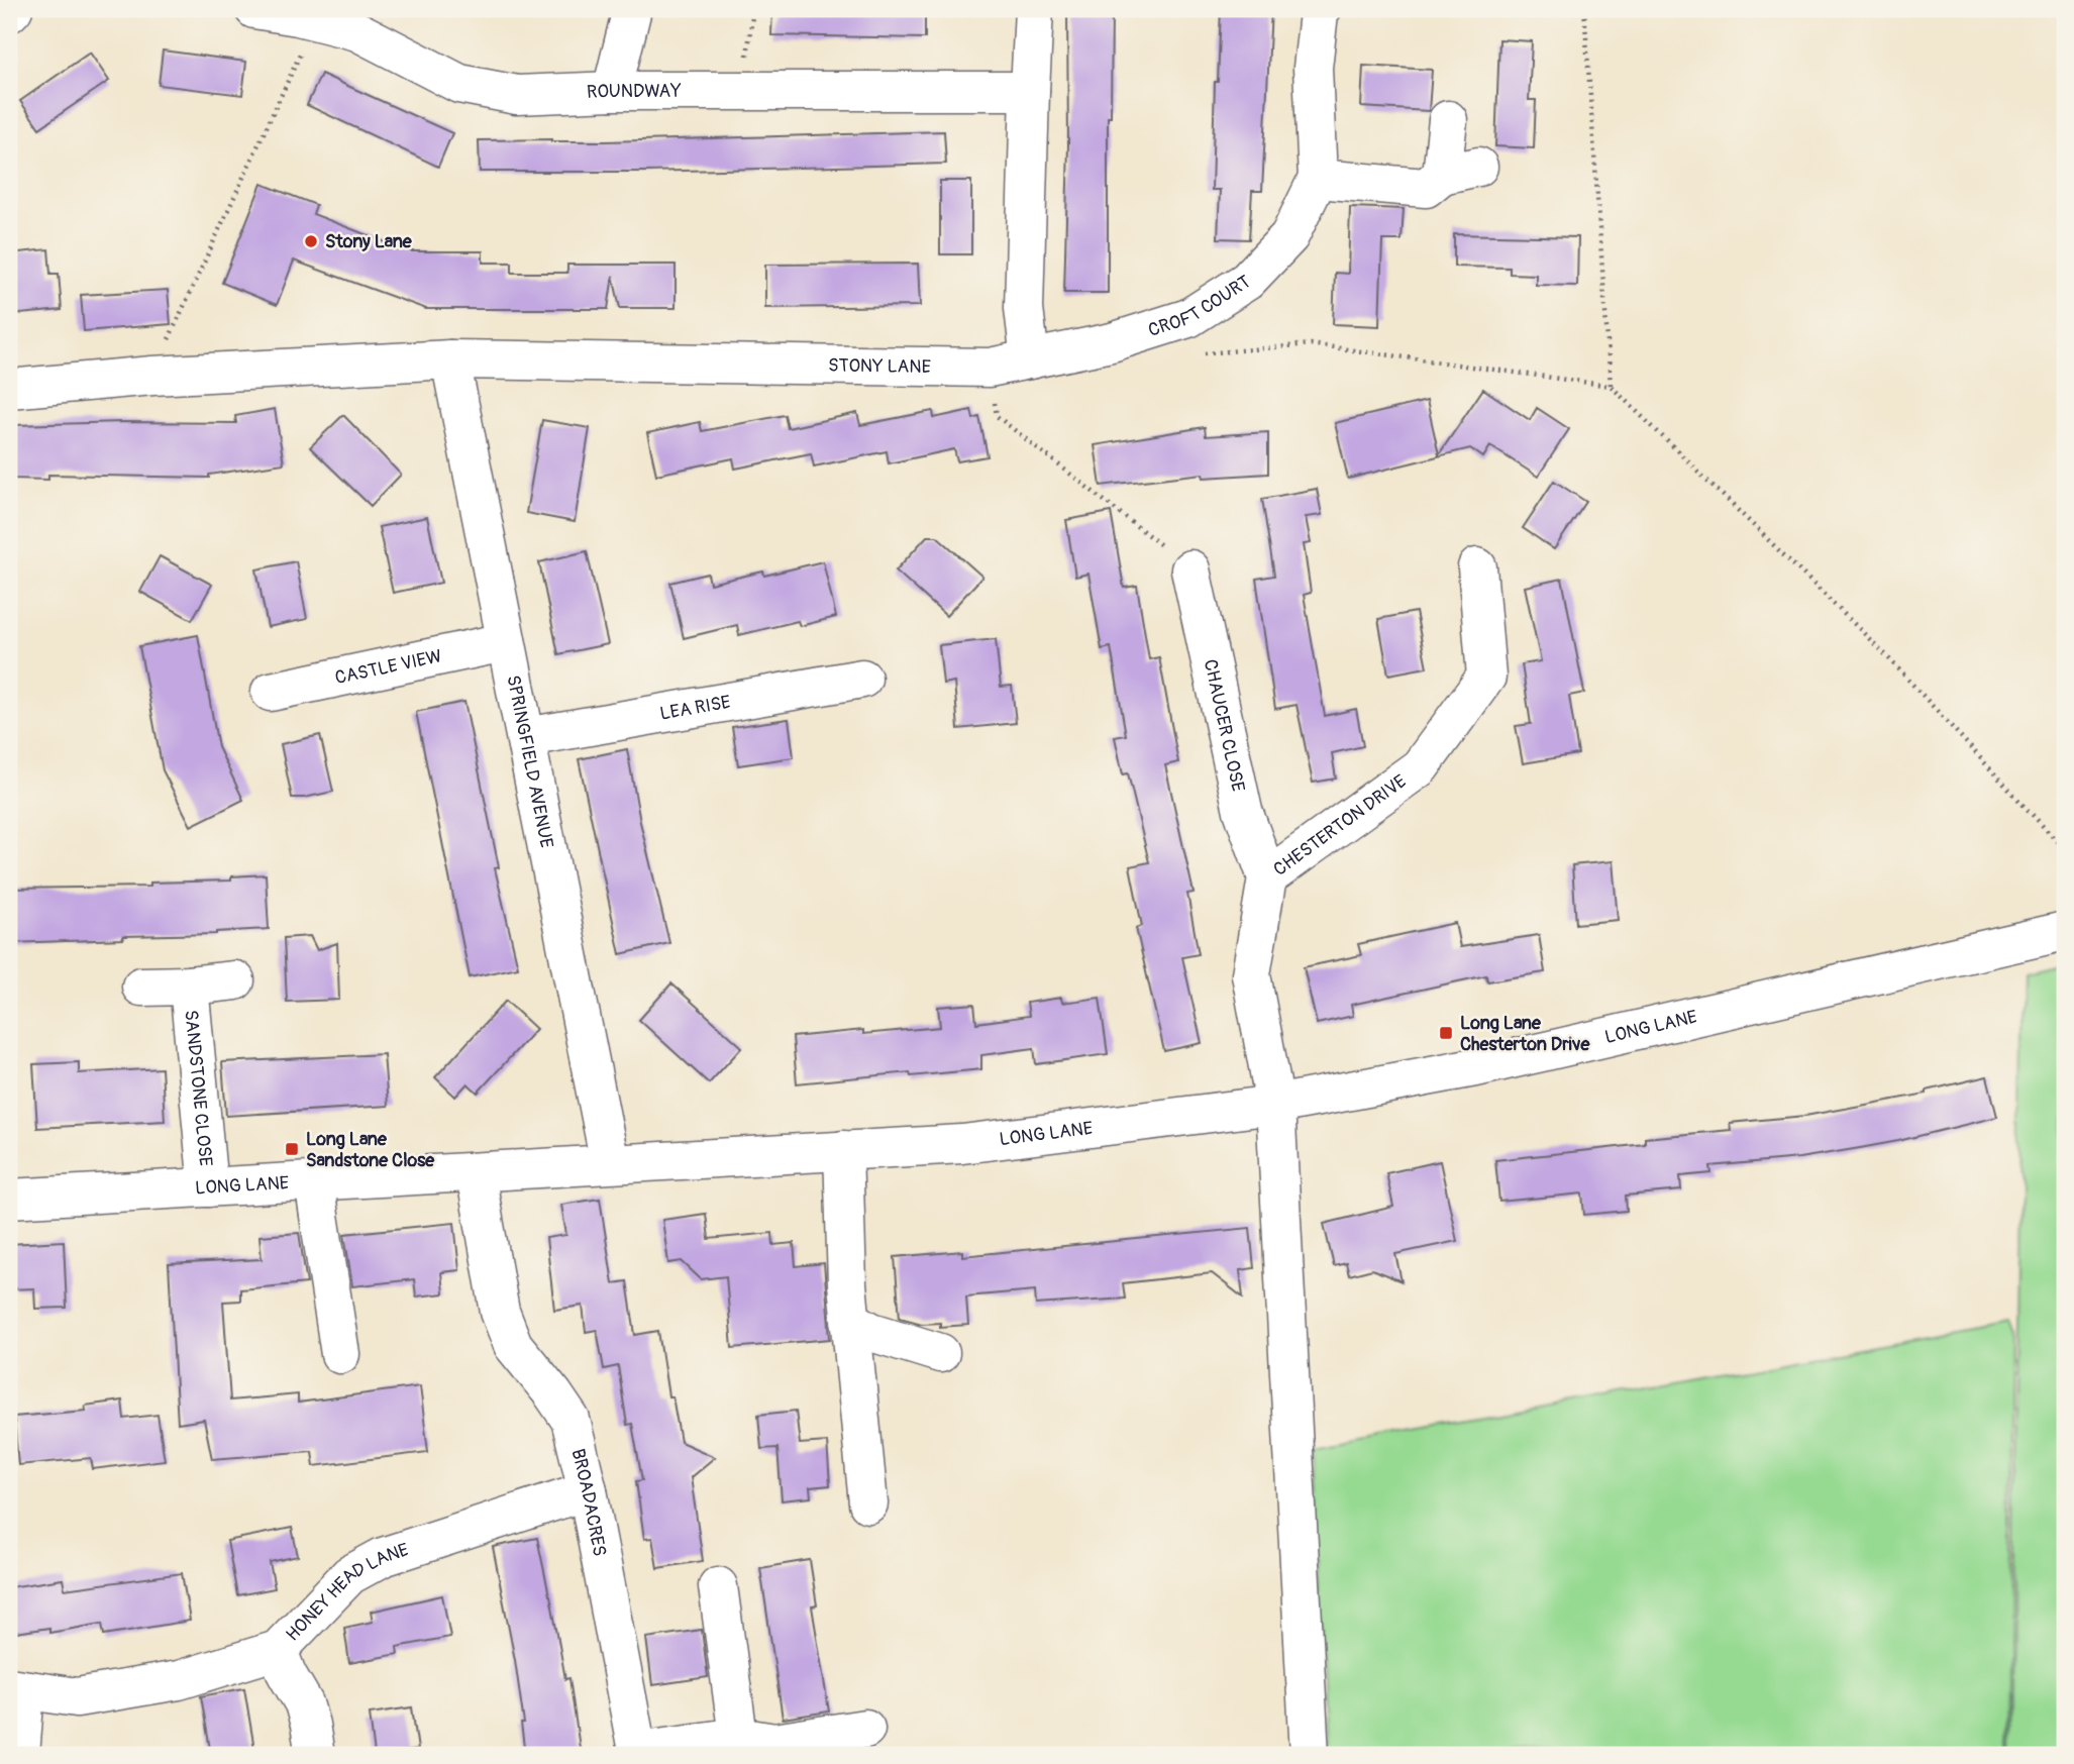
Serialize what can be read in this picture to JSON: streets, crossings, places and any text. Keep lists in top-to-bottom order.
{
  "streets": {
    "street": [
      "ROUNDWAY",
      "CROFT COURT",
      "STONY LANE",
      "CASTLE VIEW",
      "LEA RISE",
      "CHAUCER CLOSE",
      "SPRINGFIELD AVENUE",
      "CHESTERTON DRIVE",
      "LONG LANE",
      "SANDSTONE CLOSE",
      "BROADACRES",
      "HONEY HEAD LANE"
    ]
  },
  "crossings": [
    ["CROFT COURT", "STONY LANE"],
    ["STONY LANE", "SPRINGFIELD AVENUE"],
    ["CASTLE VIEW", "SPRINGFIELD AVENUE"],
    ["LEA RISE", "SPRINGFIELD AVENUE"],
    ["CHAUCER CLOSE", "CHESTERTON DRIVE"],
    ["SPRINGFIELD AVENUE", "LONG LANE"],
    ["CHESTERTON DRIVE", "LONG LANE"],
    ["LONG LANE", "SANDSTONE CLOSE"],
    ["LONG LANE", "BROADACRES"],
    ["BROADACRES", "HONEY HEAD LANE"]
  ],
  "places": {
    "other": ["Stony Lane"],
    "transit": ["Long Lane Chesterton Drive", "Long Lane Sandstone Close"]
  }
}
